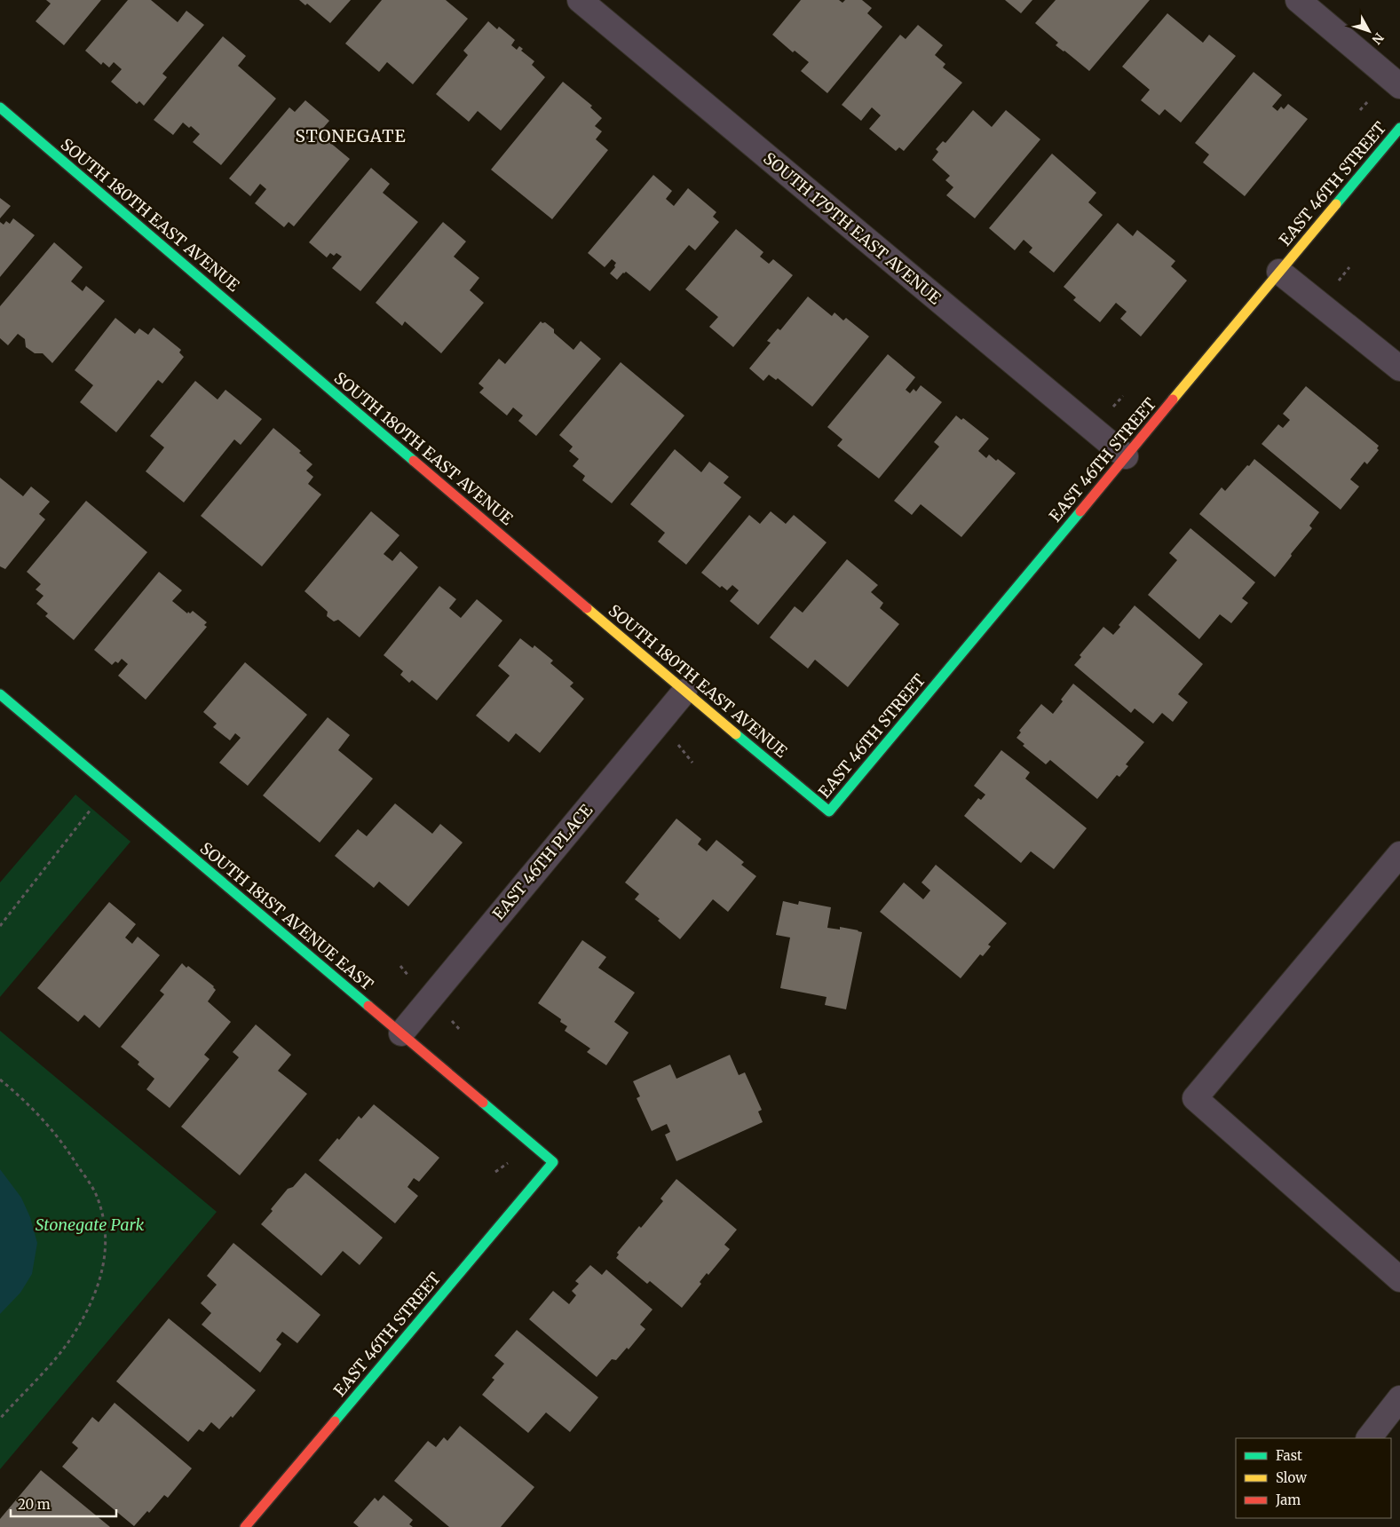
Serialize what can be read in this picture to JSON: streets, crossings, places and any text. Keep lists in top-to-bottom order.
{
  "streets": {
    "street": [
      "EAST 46TH STREET",
      "SOUTH 180TH EAST AVENUE",
      "SOUTH 179TH EAST AVENUE",
      "EAST 46TH PLACE",
      "SOUTH 181ST AVENUE EAST"
    ]
  },
  "crossings": [
    ["EAST 46TH STREET", "SOUTH 180TH EAST AVENUE"],
    ["EAST 46TH STREET", "SOUTH 179TH EAST AVENUE"],
    ["EAST 46TH STREET", "SOUTH 181ST AVENUE EAST"],
    ["SOUTH 180TH EAST AVENUE", "EAST 46TH PLACE"],
    ["EAST 46TH PLACE", "SOUTH 181ST AVENUE EAST"]
  ],
  "districts": ["STONEGATE"],
  "parks": ["Stonegate Park"],
  "legend": ["Fast", "Slow", "Jam"],
  "scale_bar": "20 m",
  "north": "bottom right"
}
